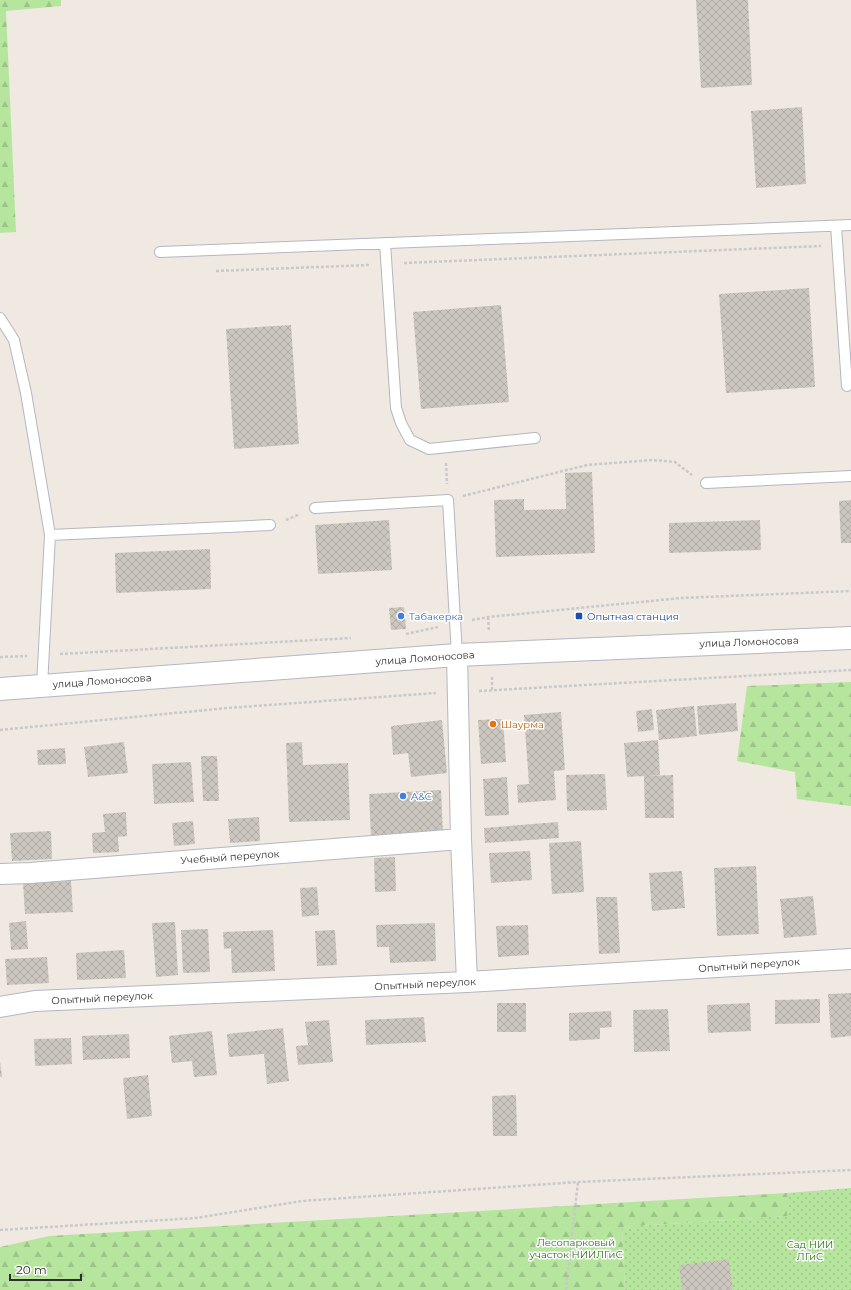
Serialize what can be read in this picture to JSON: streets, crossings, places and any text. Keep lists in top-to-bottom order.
{
  "streets": {
    "main road": ["улица Ломоносова"],
    "street": ["Учебный переулок", "Опытный переулок"]
  },
  "parks": ["Лесопарковый участок НИИЛГиС", "Сад НИИ ЛГиС"],
  "places": {
    "other": ["Табакерка", "Шаурма", "A&C"],
    "transit": ["Опытная станция"]
  },
  "scale_bar": "20 m"
}
